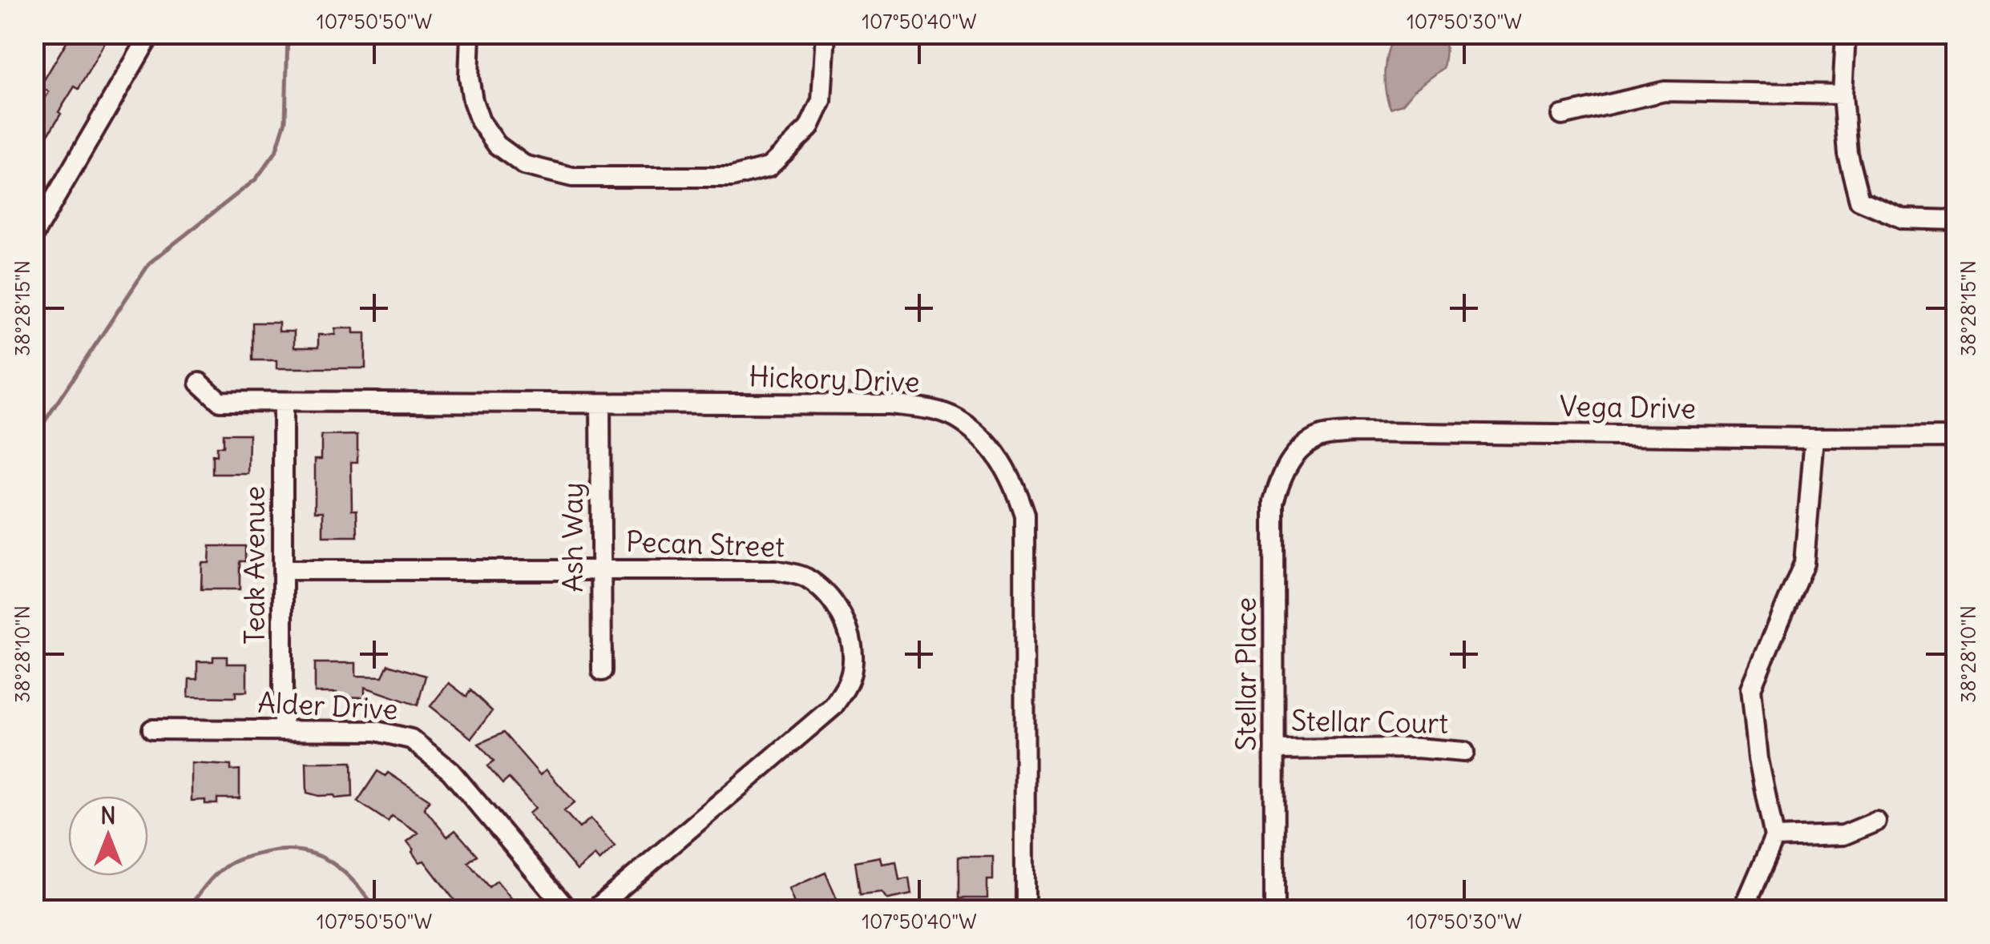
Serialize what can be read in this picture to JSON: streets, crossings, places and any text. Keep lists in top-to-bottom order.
{
  "streets": {
    "street": [
      "Hickory Drive",
      "Vega Drive",
      "Ash Way",
      "Pecan Street",
      "Teak Avenue",
      "Stellar Place",
      "Alder Drive",
      "Stellar Court"
    ]
  },
  "crossings": [
    ["Hickory Drive", "Ash Way"],
    ["Hickory Drive", "Teak Avenue"],
    ["Vega Drive", "Stellar Place"],
    ["Ash Way", "Pecan Street"],
    ["Pecan Street", "Teak Avenue"],
    ["Teak Avenue", "Alder Drive"],
    ["Stellar Place", "Stellar Court"]
  ],
  "north": "top",
  "coordinates": [
    "107°50'50\"W",
    "107°50'40\"W",
    "107°50'30\"W",
    "38°28'15\"N",
    "38°28'10\"N"
  ]
}
